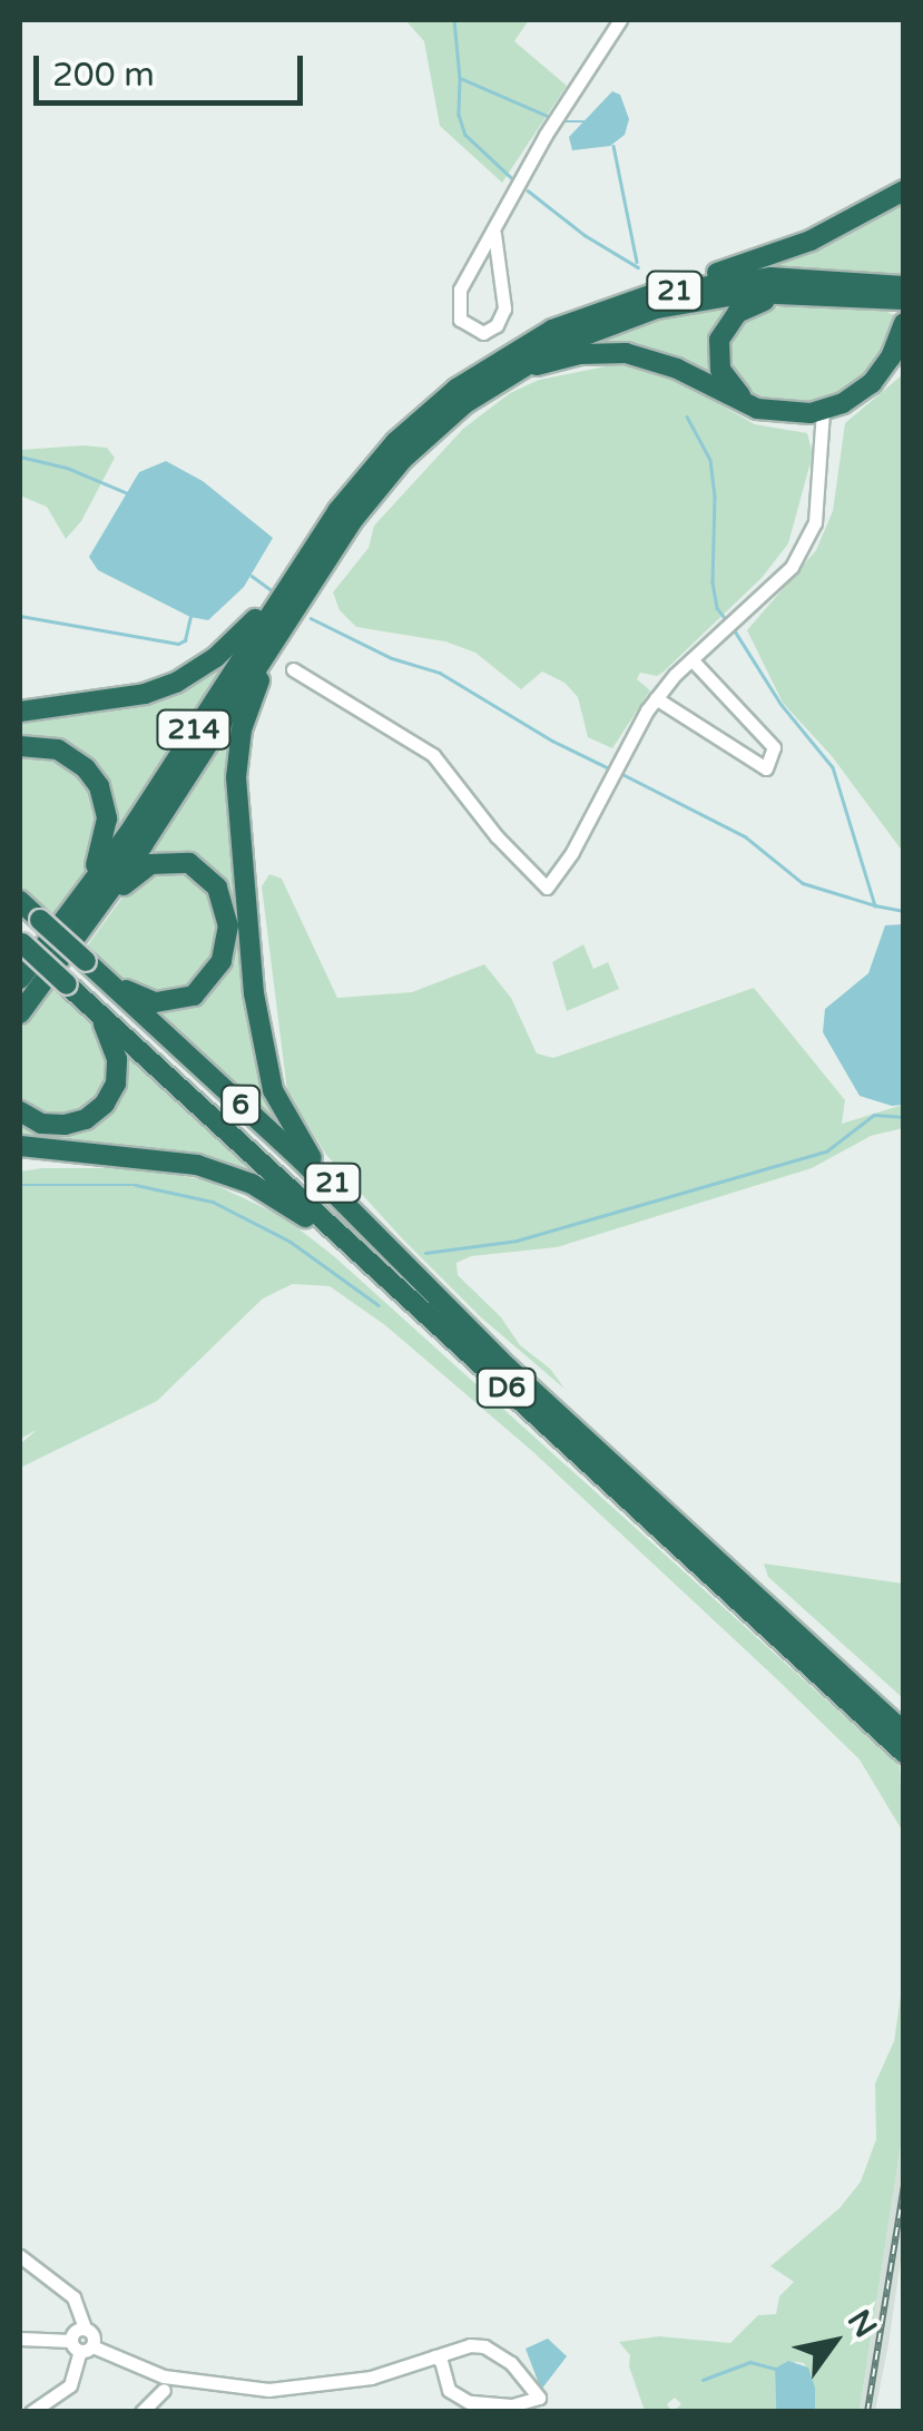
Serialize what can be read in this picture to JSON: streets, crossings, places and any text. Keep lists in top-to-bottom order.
{
  "streets": {
    "highway": [
      "21",
      "214",
      "6",
      "D6"
    ]
  },
  "crossings": [
    ["21", "214"],
    ["21", "6"],
    ["21", "D6"],
    ["214", "6"],
    ["6", "D6"]
  ],
  "scale_bar": "200 m",
  "north": "top right"
}
